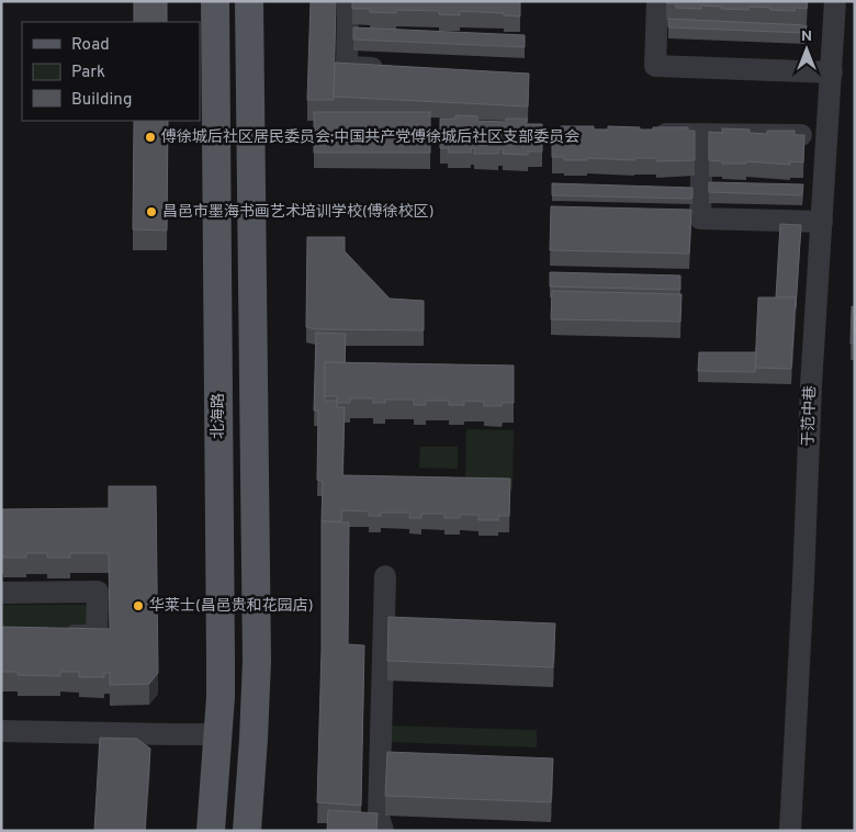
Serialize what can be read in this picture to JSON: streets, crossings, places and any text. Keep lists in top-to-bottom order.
{
  "streets": {
    "main road": ["北海路"],
    "street": ["于范中巷"]
  },
  "places": ["傅徐城后社区居民委员会;中国共产党傅徐城后社区支部委员会", "昌邑市墨海书画艺术培训学校(傅徐校区)", "华莱士(昌邑贵和花园店)"],
  "legend": ["Road", "Park", "Building"],
  "north": "top"
}
